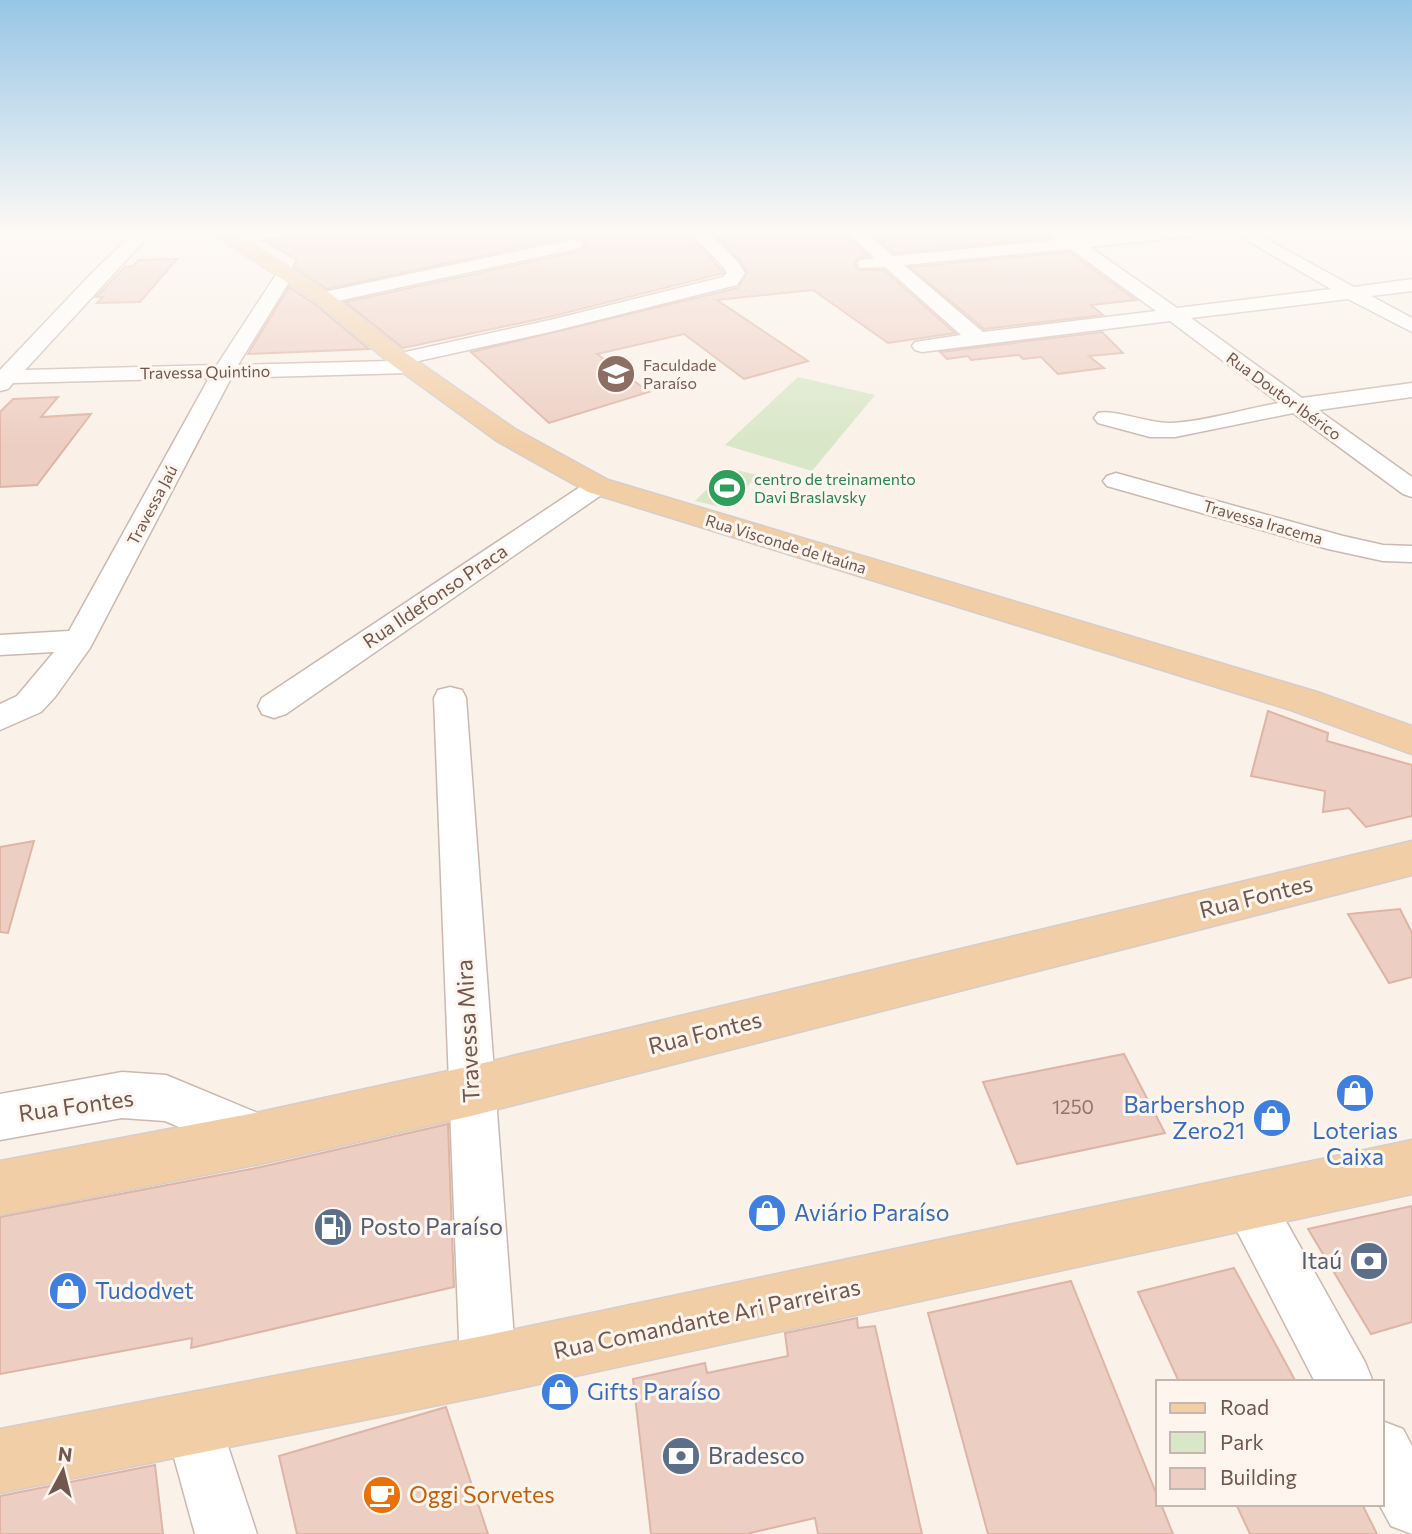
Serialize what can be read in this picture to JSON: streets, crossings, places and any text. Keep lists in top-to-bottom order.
{
  "streets": {
    "main road": ["Rua Visconde de Itaúna", "Rua Fontes", "Rua Comandante Ari Parreiras"],
    "street": [
      "Travessa Quintino",
      "Rua Doutor Ibérico",
      "Travessa Jaú",
      "Travessa Iracema",
      "Rua Ildefonso Praca",
      "Travessa Mira"
    ]
  },
  "crossings": [
    ["Travessa Quintino", "Travessa Jaú"],
    ["Travessa Quintino", "Rua Visconde de Itaúna"],
    ["Rua Visconde de Itaúna", "Rua Ildefonso Praca"],
    ["Rua Fontes", "Travessa Mira"],
    ["Travessa Mira", "Rua Comandante Ari Parreiras"]
  ],
  "places": {
    "school or university": ["Faculdade Paraíso"],
    "sports": ["centro de treinamento Davi Braslavsky"],
    "shop": [
      "Loterias Caixa",
      "Barbershop Zero21",
      "Aviário Paraíso",
      "Tudodvet",
      "Gifts Paraíso"
    ],
    "fuel station": ["Posto Paraíso"],
    "bank": ["Itaú", "Bradesco"],
    "cafe": ["Oggi Sorvetes"]
  },
  "house_numbers": ["1250"],
  "legend": ["Road", "Park", "Building"],
  "north": "top"
}
